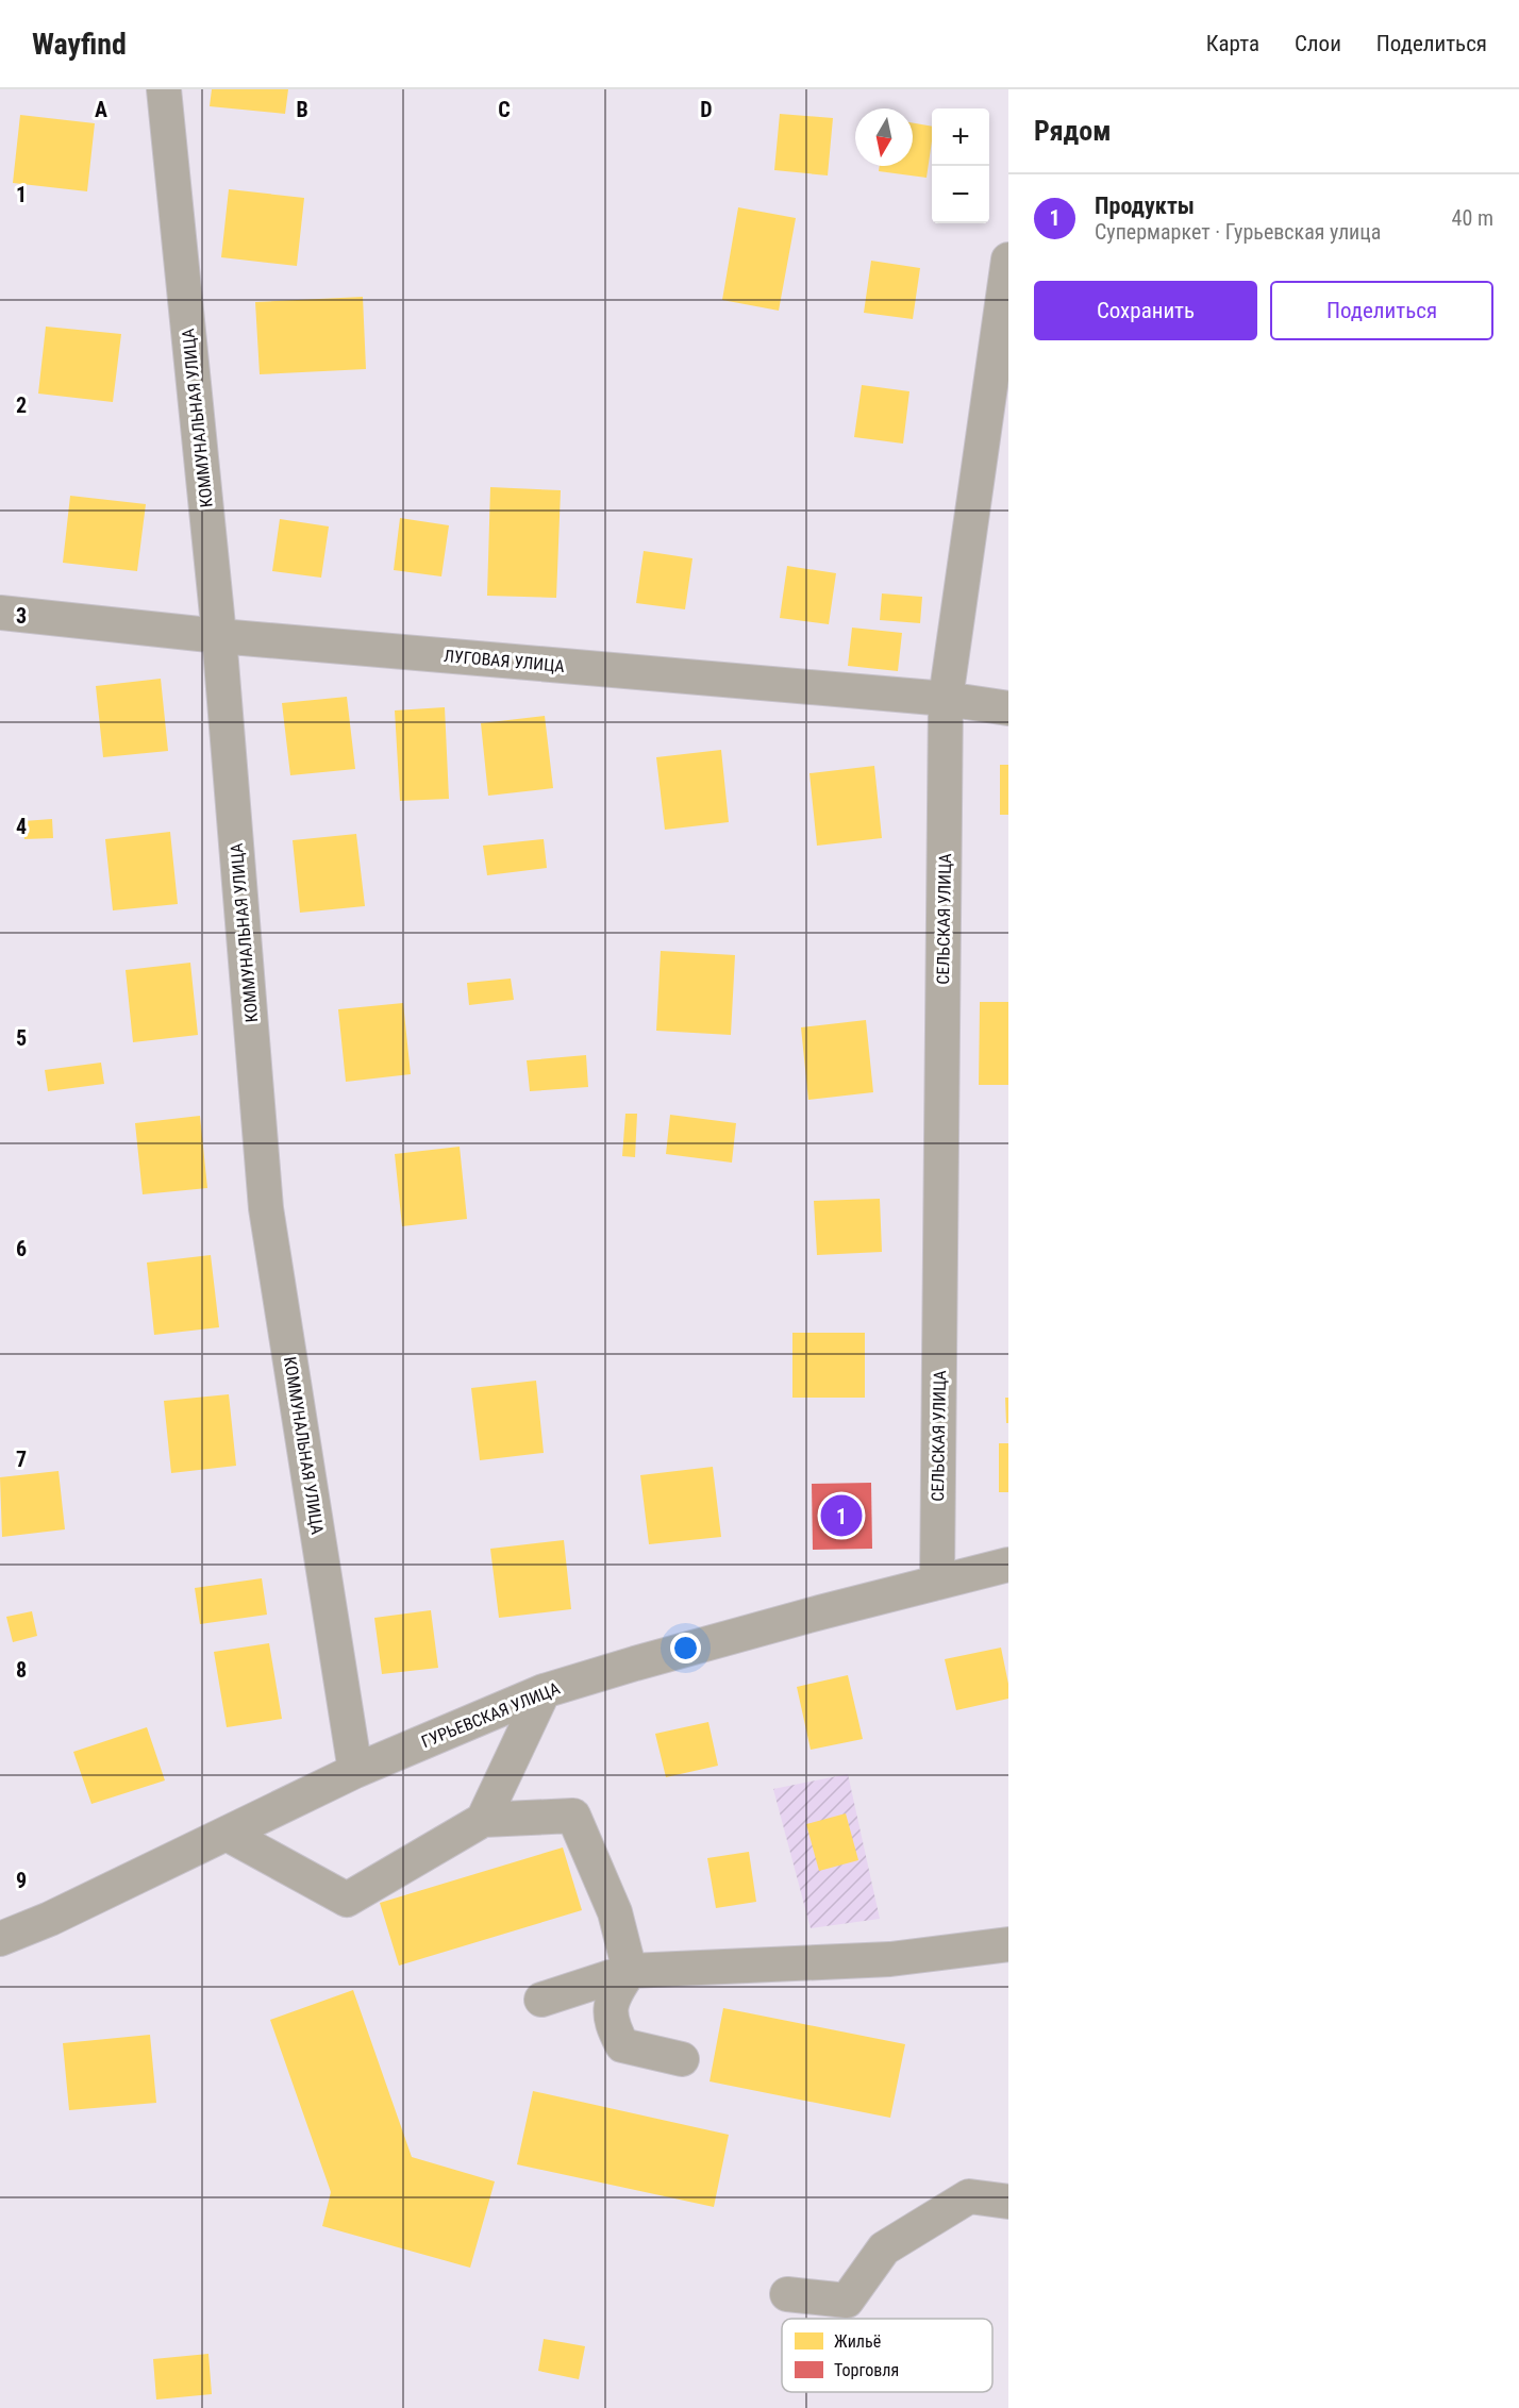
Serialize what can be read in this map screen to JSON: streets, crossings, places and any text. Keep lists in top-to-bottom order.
{
  "streets": {
    "street": [
      "КОММУНАЛЬНАЯ УЛИЦА",
      "ЛУГОВАЯ УЛИЦА",
      "СЕЛЬСКАЯ УЛИЦА",
      "ГУРЬЕВСКАЯ УЛИЦА"
    ]
  },
  "crossings": [
    ["КОММУНАЛЬНАЯ УЛИЦА", "ЛУГОВАЯ УЛИЦА"],
    ["КОММУНАЛЬНАЯ УЛИЦА", "ГУРЬЕВСКАЯ УЛИЦА"],
    ["ЛУГОВАЯ УЛИЦА", "СЕЛЬСКАЯ УЛИЦА"],
    ["СЕЛЬСКАЯ УЛИЦА", "ГУРЬЕВСКАЯ УЛИЦА"]
  ],
  "legend": ["Жильё", "Торговля"],
  "north": "bottom",
  "page": {
    "header": "Wayfind",
    "nav": ["Карта", "Слои", "Поделиться"],
    "heading": "Рядом",
    "map_buttons": ["+", "−"],
    "list": [
      {
        "mark": "1",
        "name": "Продукты",
        "note": "Супермаркет · Гурьевская улица",
        "value": "40 m"
      }
    ],
    "buttons": ["Сохранить", "Поделиться"],
    "pins": "1"
  },
  "grid": {
    "columns": [
      "A",
      "B",
      "C",
      "D"
    ],
    "rows": [
      "1",
      "2",
      "3",
      "4",
      "5",
      "6",
      "7",
      "8",
      "9"
    ]
  }
}
